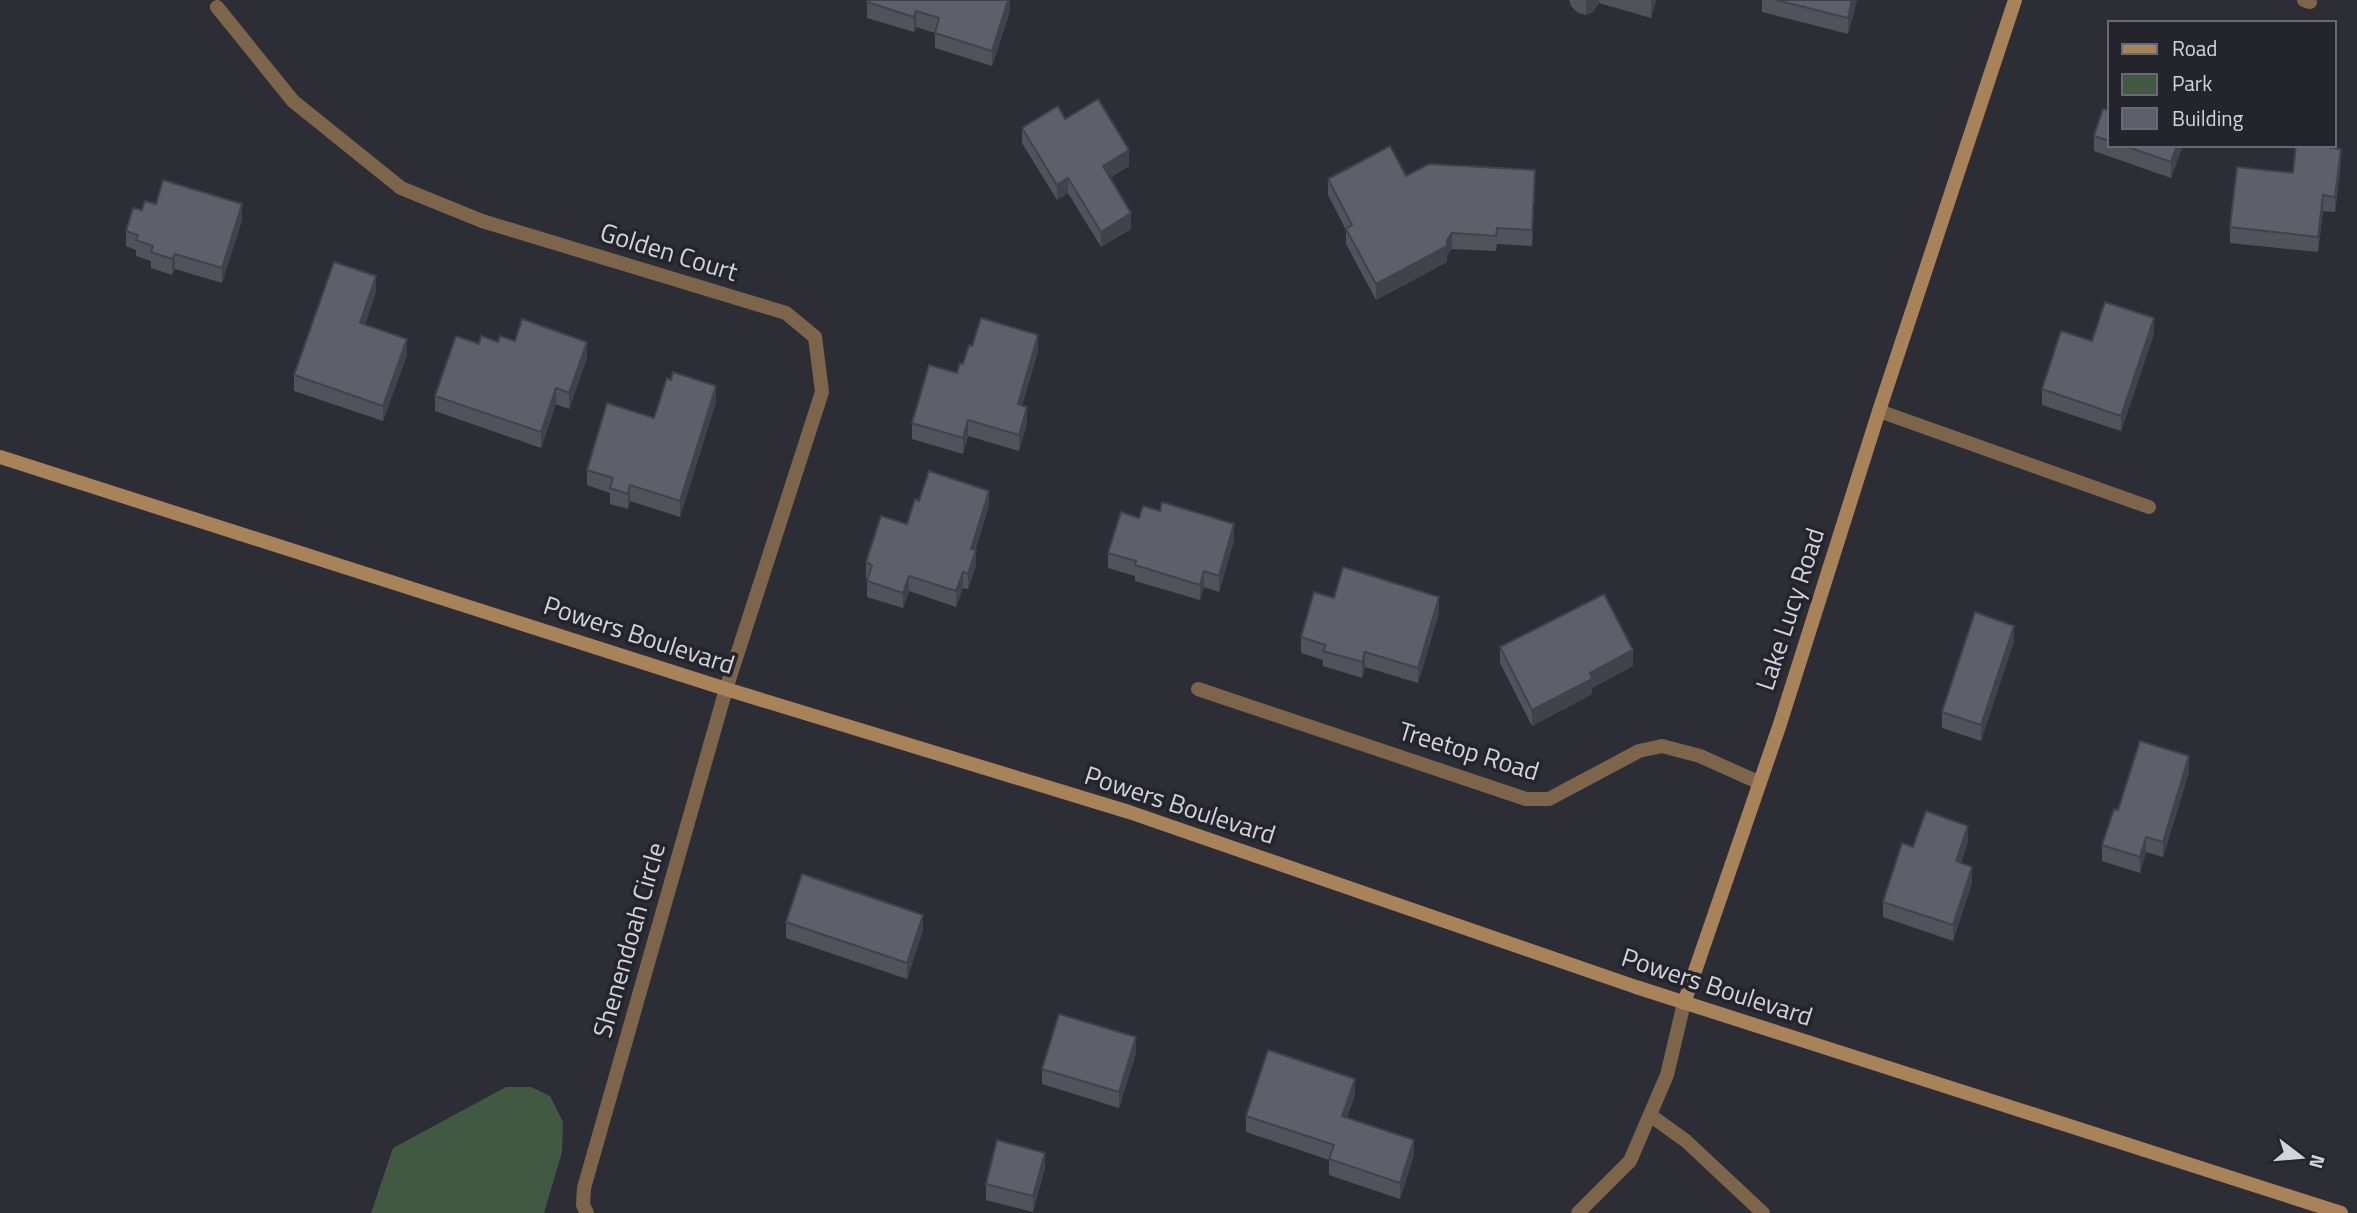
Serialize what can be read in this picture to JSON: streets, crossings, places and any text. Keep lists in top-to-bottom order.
{
  "streets": {
    "main road": ["Lake Lucy Road", "Powers Boulevard"],
    "street": ["Golden Court", "Treetop Road", "Shenendoah Circle"]
  },
  "crossings": [
    ["Golden Court", "Powers Boulevard"],
    ["Golden Court", "Shenendoah Circle"],
    ["Lake Lucy Road", "Powers Boulevard"],
    ["Lake Lucy Road", "Treetop Road"],
    ["Powers Boulevard", "Shenendoah Circle"]
  ],
  "legend": ["Road", "Park", "Building"],
  "north": "right"
}
